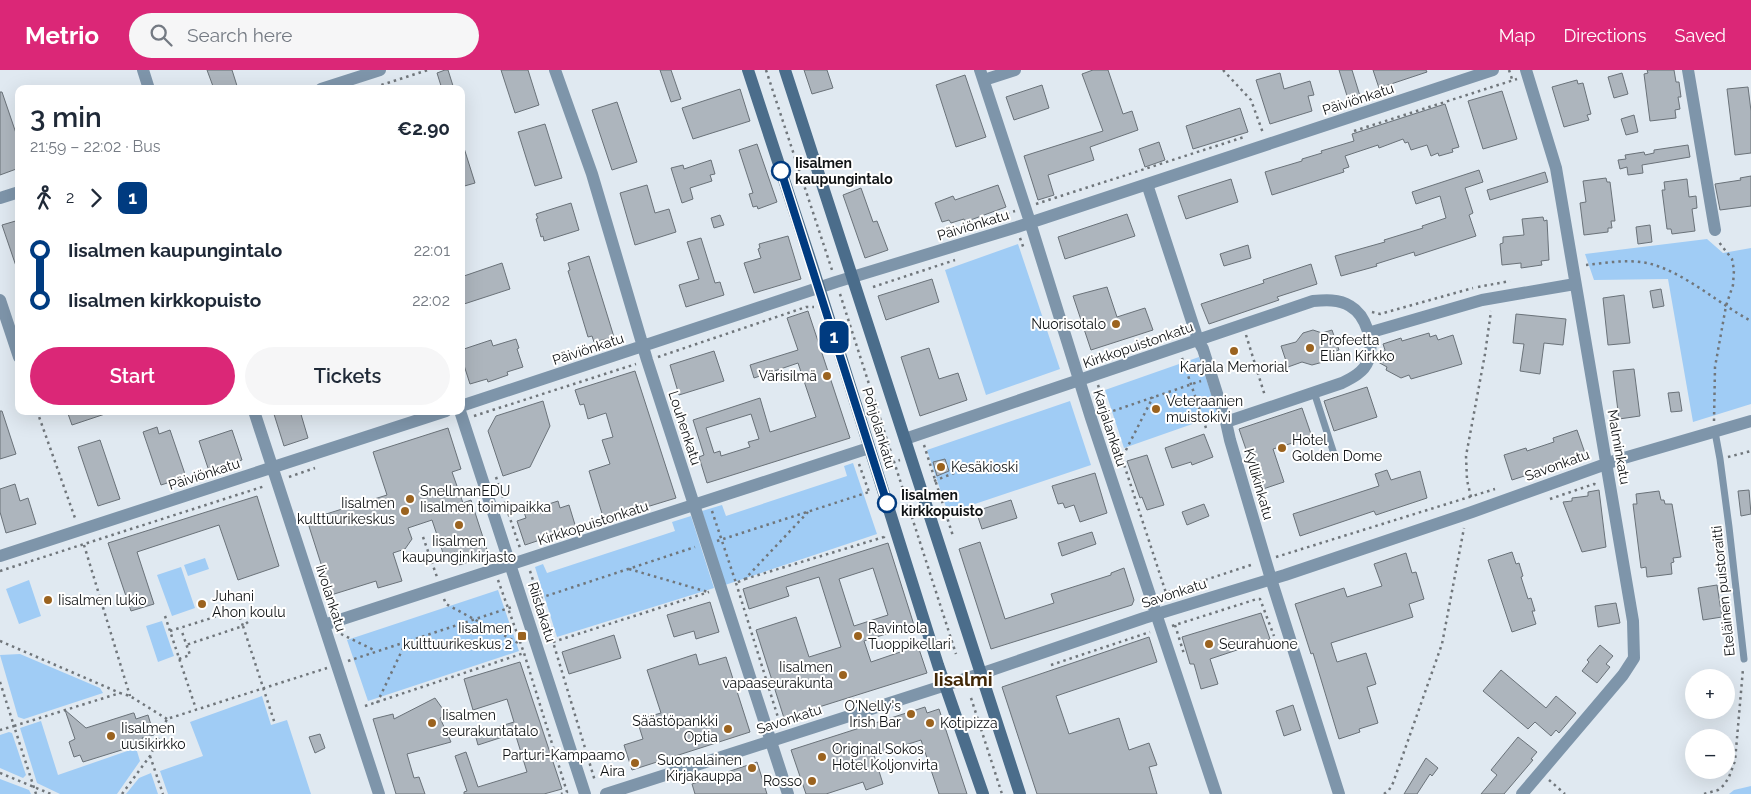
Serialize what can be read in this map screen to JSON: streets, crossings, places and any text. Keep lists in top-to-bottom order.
{
  "streets": {
    "main road": ["Pohjolankatu"],
    "street": [
      "Päiviönkatu",
      "Kirkkopuistonkatu",
      "Louhenkatu",
      "Karjalankatu",
      "Malminkatu",
      "Savonkatu",
      "Kyllikinkatu",
      "Iivolankatu",
      "Riistakatu"
    ],
    "lane": ["Eteläinen puistoraitti"]
  },
  "crossings": [
    ["Päiviönkatu", "Louhenkatu"],
    ["Päiviönkatu", "Pohjolankatu"],
    ["Päiviönkatu", "Karjalankatu"],
    ["Päiviönkatu", "Kyllikinkatu"],
    ["Päiviönkatu", "Iivolankatu"],
    ["Kirkkopuistonkatu", "Louhenkatu"],
    ["Kirkkopuistonkatu", "Pohjolankatu"],
    ["Kirkkopuistonkatu", "Karjalankatu"],
    ["Kirkkopuistonkatu", "Kyllikinkatu"],
    ["Kirkkopuistonkatu", "Iivolankatu"],
    ["Kirkkopuistonkatu", "Riistakatu"],
    ["Louhenkatu", "Savonkatu"],
    ["Pohjolankatu", "Savonkatu"],
    ["Karjalankatu", "Savonkatu"],
    ["Malminkatu", "Savonkatu"],
    ["Savonkatu", "Kyllikinkatu"],
    ["Savonkatu", "Eteläinen puistoraitti"]
  ],
  "districts": ["Iisalmi"],
  "places": {
    "other": [
      "Iisalmen kaupungintalo",
      "Nuorisotalo",
      "Profeetta Elian Kirkko",
      "Karjala Memorial",
      "Värisilmä",
      "Veteraanien muistokivi",
      "Hotel Golden Dome",
      "Kesäkioski",
      "SnellmanEDU Iisalmen toimipaikka",
      "Iisalmen kirkkopuisto",
      "Iisalmen kulttuurikeskus",
      "Iisalmen kaupunginkirjasto",
      "Iisalmen lukio",
      "Juhani Ahon koulu",
      "Ravintola Tuoppikellari",
      "Seurahuone",
      "Iisalmen vapaaseurakunta",
      "O'Nelly's Irish Bar",
      "Iisalmen seurakuntatalo",
      "Kotipizza",
      "Säästöpankki Optia",
      "Iisalmen uusikirkko",
      "Original Sokos Hotel Koljonvirta",
      "Parturi-Kampaamo Aira",
      "Suomalainen Kirjakauppa",
      "Rosso"
    ],
    "transit": ["Iisalmen kulttuurikeskus 2"]
  },
  "lines": ["bus line 1"],
  "page": {
    "header": "Metrio",
    "search": "Search here",
    "nav": ["Map", "Directions", "Saved"],
    "on_map": "1",
    "heading": ["3 min", "21:59 – 22:02 · Bus", "€2.90"],
    "legs": ["2", "1"],
    "list": [
      {
        "name": "Iisalmen kaupungintalo",
        "value": "22:01"
      },
      {
        "name": "Iisalmen kirkkopuisto",
        "value": "22:02"
      }
    ],
    "buttons": ["Start", "Tickets"],
    "map_buttons": ["+", "−"]
  }
}
